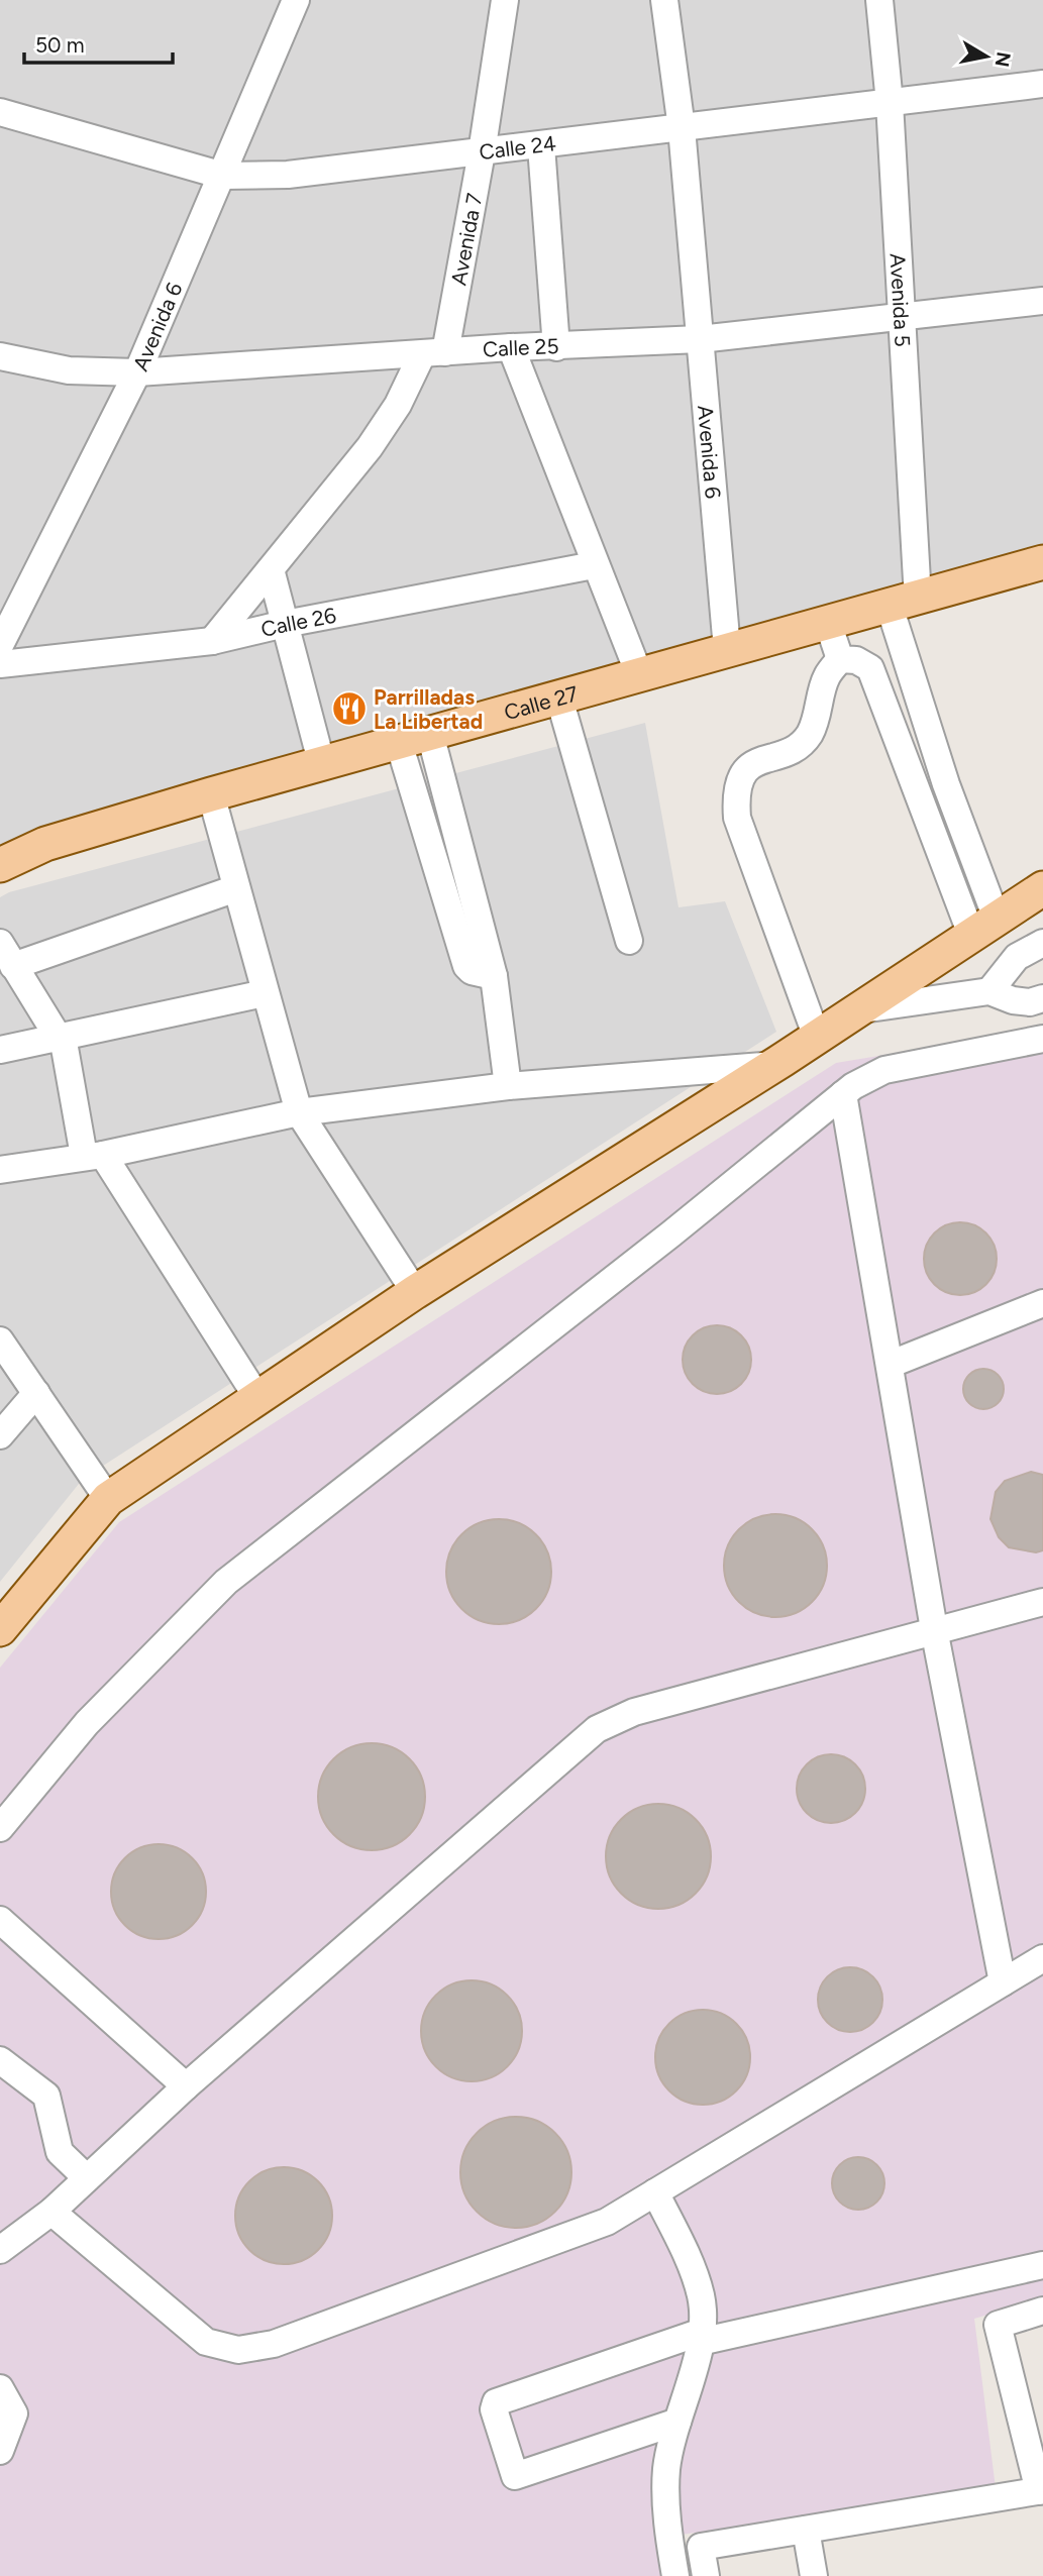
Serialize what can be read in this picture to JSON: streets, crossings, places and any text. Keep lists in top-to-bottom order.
{
  "streets": {
    "main road": ["Calle 27"],
    "street": [
      "Calle 24",
      "Avenida 7",
      "Avenida 5",
      "Avenida 6",
      "Calle 25",
      "Calle 26"
    ]
  },
  "crossings": [
    ["Calle 24", "Avenida 7"],
    ["Calle 24", "Avenida 5"],
    ["Calle 24", "Avenida 6"],
    ["Avenida 7", "Calle 25"],
    ["Avenida 7", "Calle 26"],
    ["Avenida 5", "Calle 25"],
    ["Avenida 5", "Calle 27"],
    ["Avenida 6", "Calle 25"],
    ["Avenida 6", "Calle 27"]
  ],
  "places": {
    "restaurant": ["Parrilladas La Libertad"]
  },
  "scale_bar": "50 m",
  "north": "right"
}
